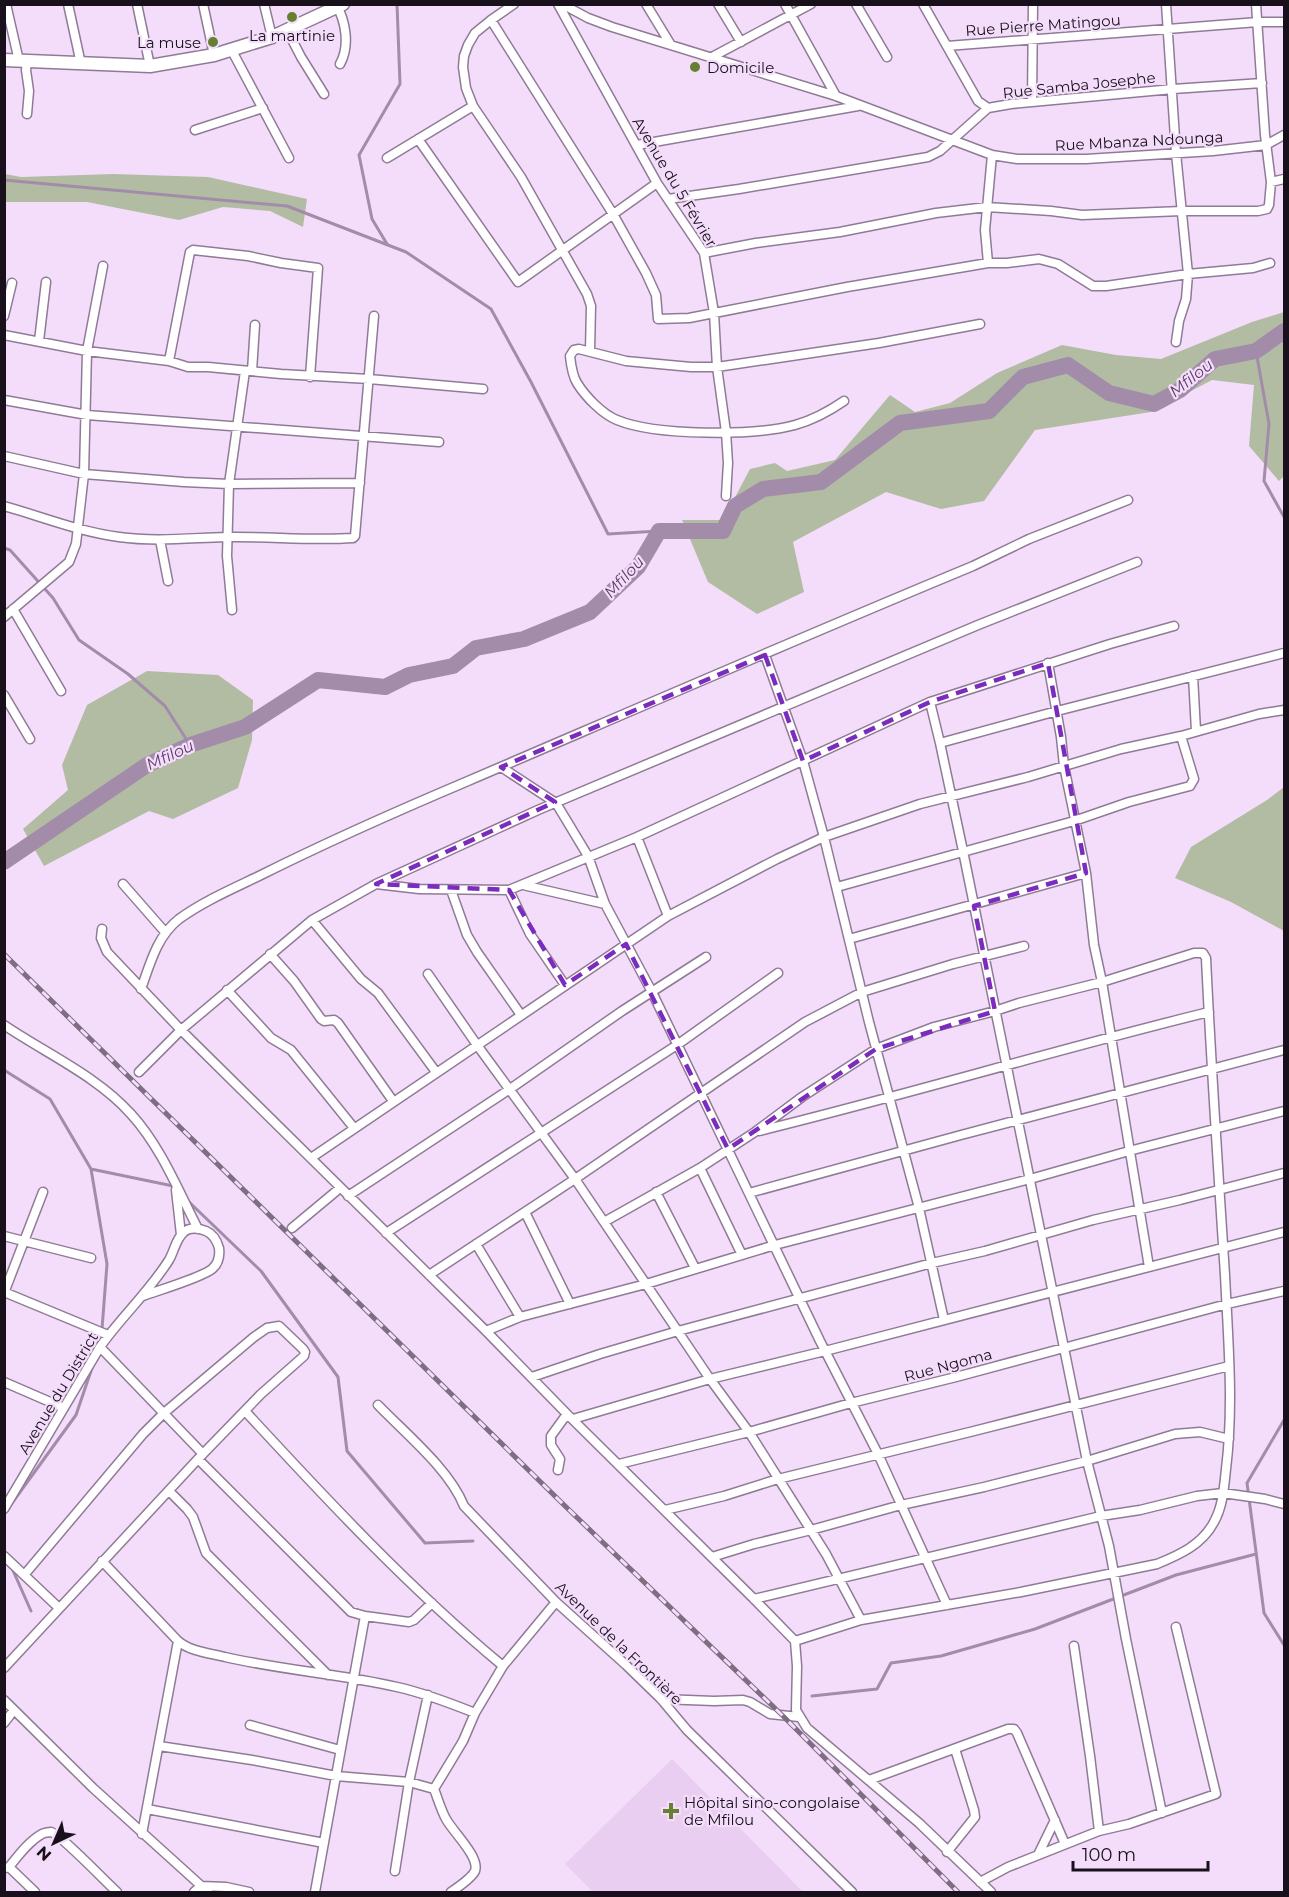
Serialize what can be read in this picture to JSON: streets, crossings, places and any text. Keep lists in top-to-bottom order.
{
  "streets": {
    "street": [
      "Rue Pierre Matingou",
      "Rue Samba Josephe",
      "Rue Mbanza Ndounga",
      "Avenue du 5 Février",
      "Rue Ngoma",
      "Avenue du District",
      "Avenue de la Frontière"
    ]
  },
  "crossings": [
    ["Rue Samba Josephe", "Rue Mbanza Ndounga"],
    ["Rue Samba Josephe", "Avenue du 5 Février"],
    ["Rue Mbanza Ndounga", "Avenue du 5 Février"]
  ],
  "water": ["Mfilou"],
  "places": {
    "other": ["La martinie", "La muse", "Domicile"],
    "health": ["Hôpital sino-congolaise de Mfilou"]
  },
  "scale_bar": "100 m",
  "north": "bottom left"
}
